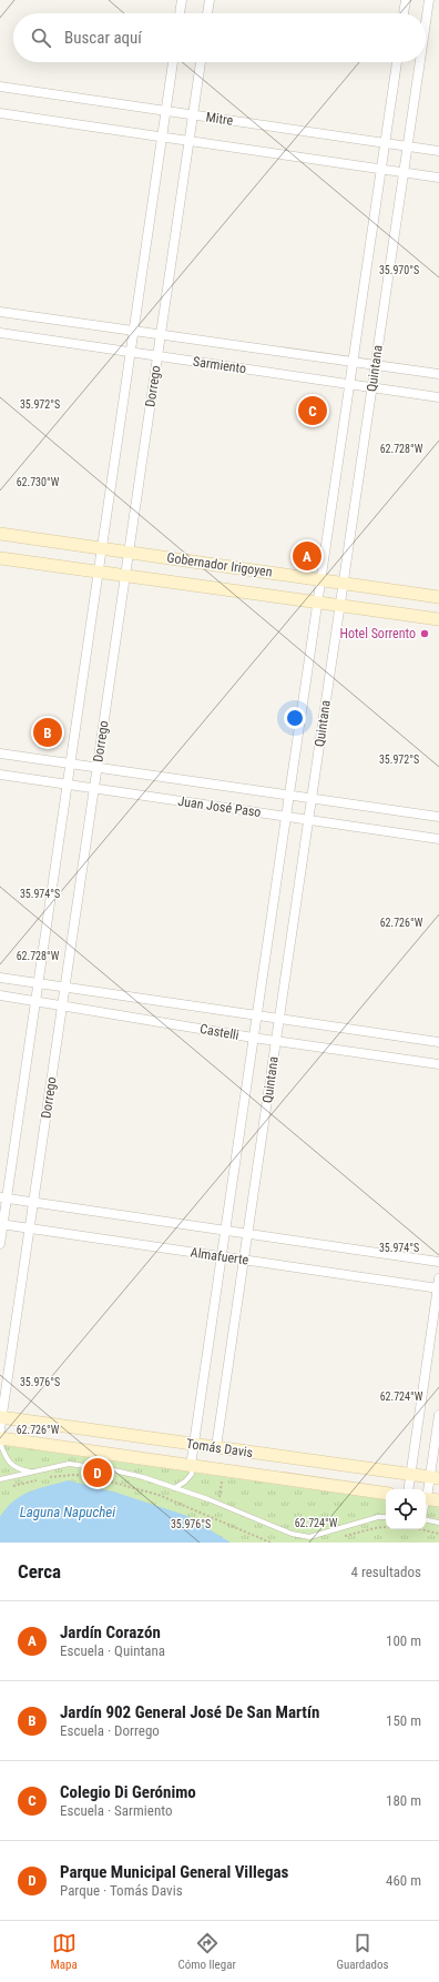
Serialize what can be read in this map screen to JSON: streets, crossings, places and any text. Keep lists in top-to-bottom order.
{
  "streets": {
    "street": [
      "Mitre",
      "Sarmiento",
      "Quintana",
      "Dorrego",
      "Gobernador Irigoyen",
      "Juan José Paso",
      "Castelli",
      "Almafuerte",
      "Tomás Davis"
    ]
  },
  "crossings": [
    ["Mitre", "Quintana"],
    ["Mitre", "Dorrego"],
    ["Sarmiento", "Quintana"],
    ["Sarmiento", "Dorrego"],
    ["Quintana", "Gobernador Irigoyen"],
    ["Quintana", "Juan José Paso"],
    ["Quintana", "Castelli"],
    ["Quintana", "Almafuerte"],
    ["Quintana", "Tomás Davis"],
    ["Dorrego", "Gobernador Irigoyen"],
    ["Dorrego", "Juan José Paso"],
    ["Dorrego", "Castelli"],
    ["Dorrego", "Almafuerte"],
    ["Dorrego", "Tomás Davis"]
  ],
  "water": ["Laguna Napuchei"],
  "places": ["Hotel Sorrento"],
  "page": {
    "search": "Buscar aquí",
    "pins": [
      "C",
      "A",
      "B",
      "D"
    ],
    "heading": ["Cerca", "4 resultados"],
    "list": [
      {
        "mark": "A",
        "name": "Jardín Corazón",
        "note": "Escuela · Quintana",
        "value": "100 m"
      },
      {
        "mark": "B",
        "name": "Jardín 902 General José De San Martín",
        "note": "Escuela · Dorrego",
        "value": "150 m"
      },
      {
        "mark": "C",
        "name": "Colegio Di Gerónimo",
        "note": "Escuela · Sarmiento",
        "value": "180 m"
      },
      {
        "mark": "D",
        "name": "Parque Municipal General Villegas",
        "note": "Parque · Tomás Davis",
        "value": "460 m"
      }
    ],
    "nav": ["Mapa", "Cómo llegar", "Guardados"]
  },
  "coordinates": [
    "35.970°S",
    "35.972°S",
    "62.728°W",
    "62.730°W",
    "35.974°S",
    "62.726°W",
    "35.976°S",
    "62.724°W"
  ]
}
